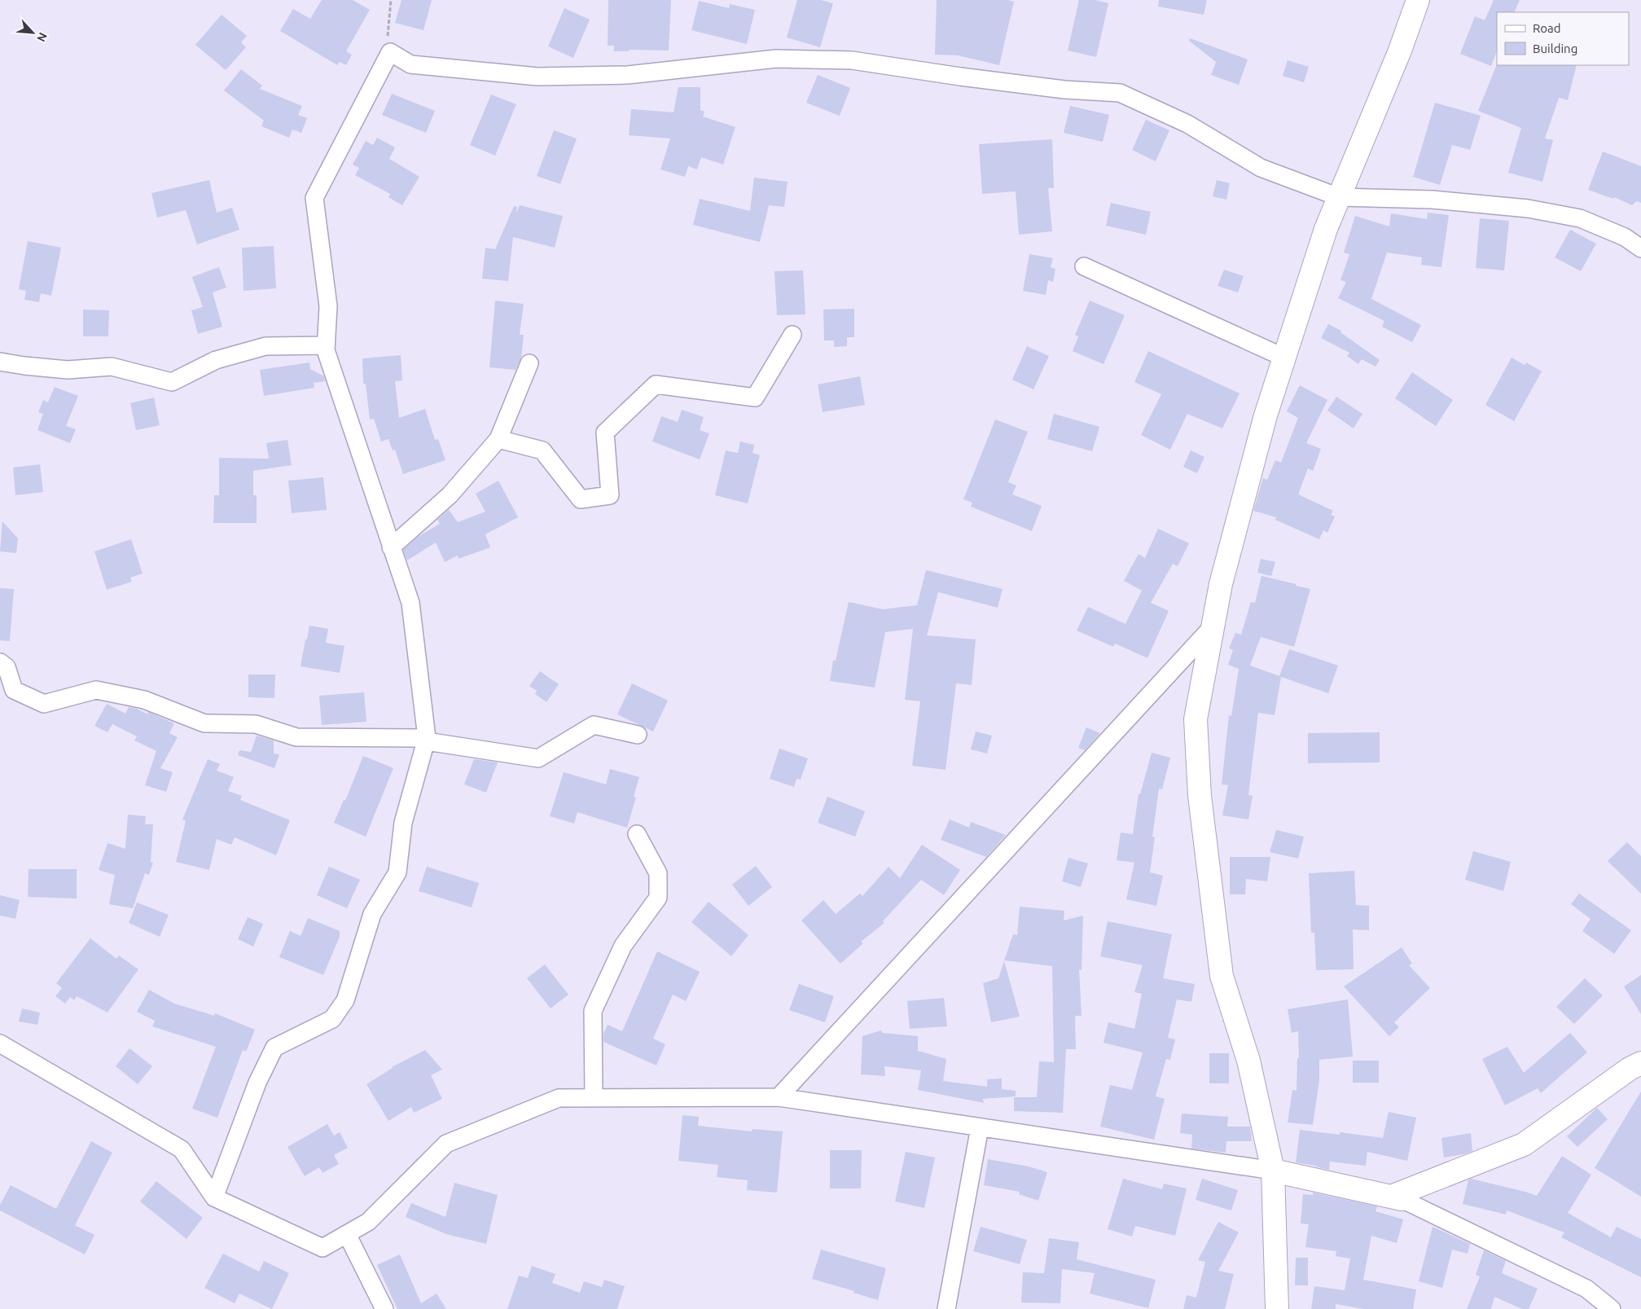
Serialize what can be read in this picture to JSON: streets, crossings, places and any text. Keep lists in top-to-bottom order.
{
  "legend": ["Road", "Building"],
  "north": "bottom right"
}
